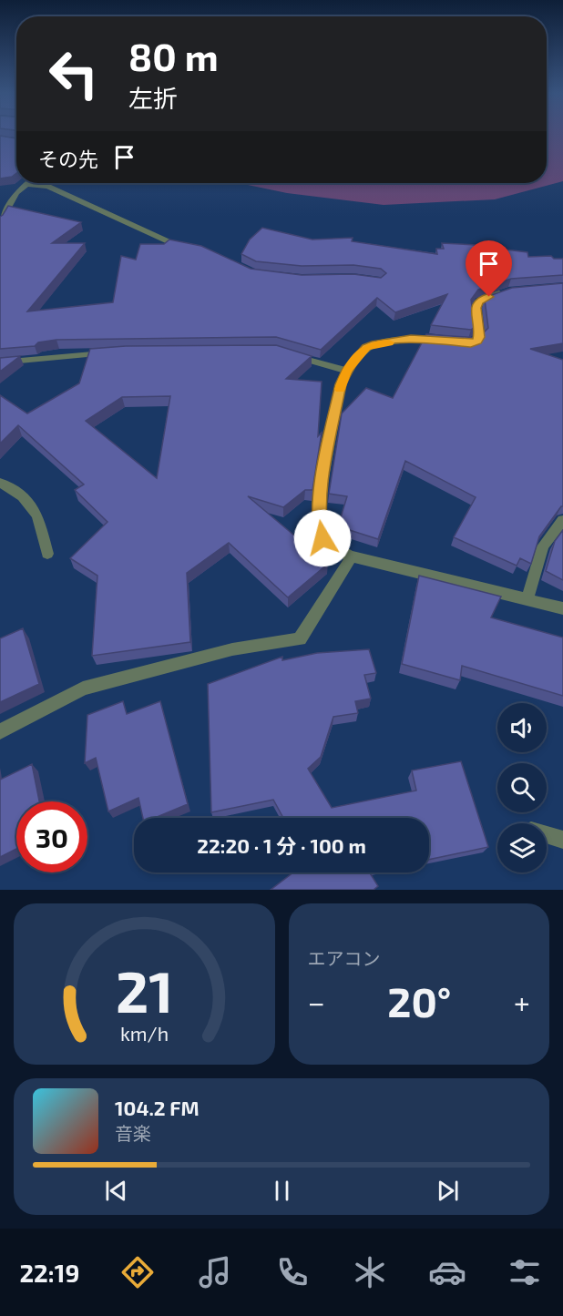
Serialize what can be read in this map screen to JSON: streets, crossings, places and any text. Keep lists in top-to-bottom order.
{
  "page": {
    "turn": ["80 m", "左折"],
    "then": "その先",
    "limit": "30",
    "trip": "22:20 · 1 分 · 100 m",
    "tile": "エアコン",
    "heat": ["−", "20°", "+"],
    "song": ["104.2 FM", "音楽"],
    "tabs": "22:19",
    "gauge": ["21", "km/h"]
  }
}
